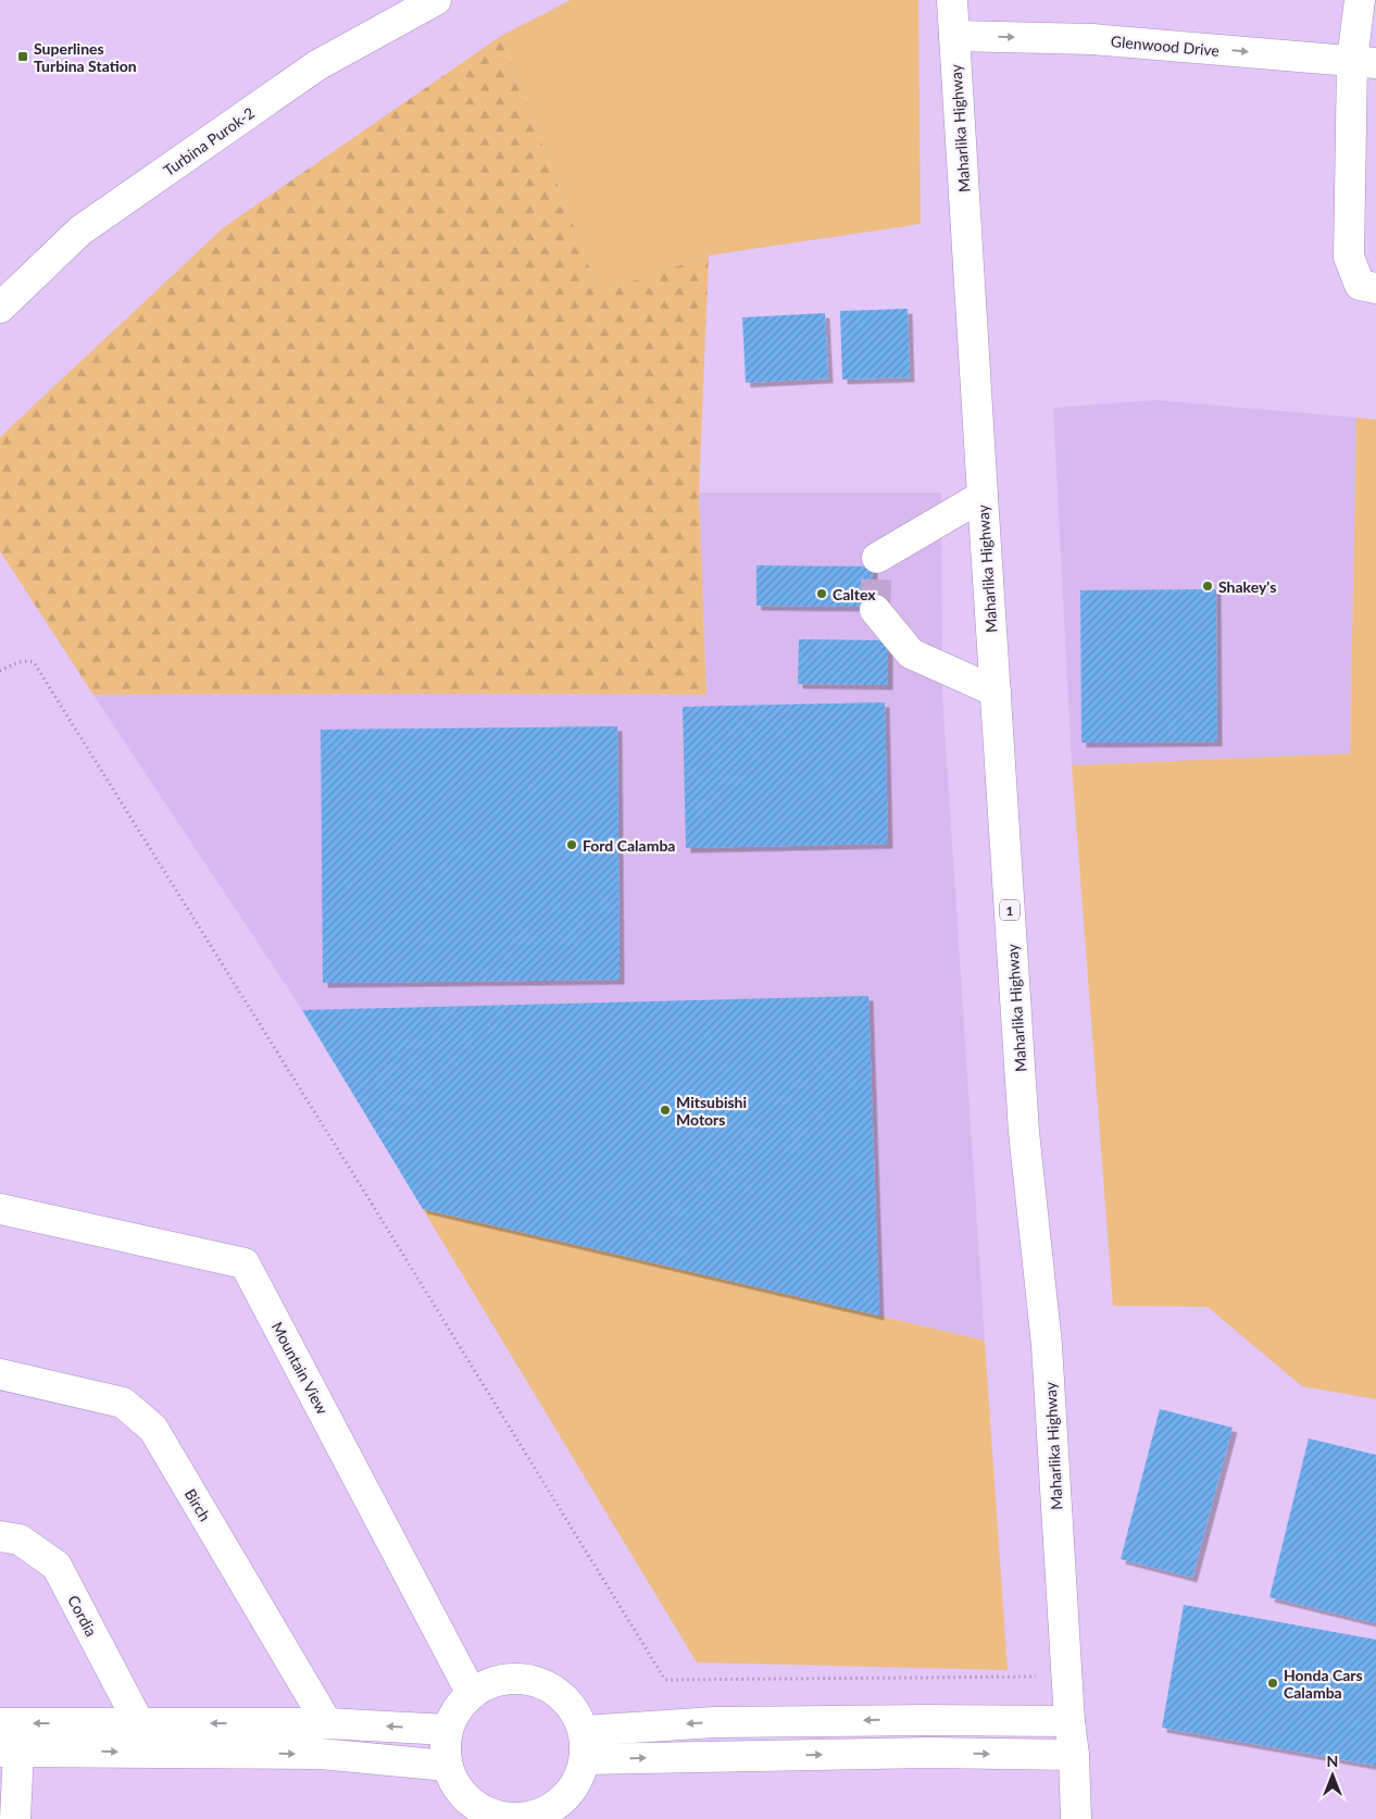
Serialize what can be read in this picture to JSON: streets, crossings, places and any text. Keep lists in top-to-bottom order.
{
  "streets": {
    "main road": [
      "Glenwood Drive",
      "Maharlika Highway",
      "Turbina Purok-2",
      "1",
      "Mountain View",
      "Birch",
      "Cordia"
    ]
  },
  "crossings": [
    ["Glenwood Drive", "Maharlika Highway"]
  ],
  "one_way": ["Glenwood Drive"],
  "places": {
    "transit": ["Superlines Turbina Station"],
    "other": [
      "Shakey's",
      "Caltex",
      "Ford Calamba",
      "Mitsubishi Motors",
      "Honda Cars Calamba"
    ]
  },
  "north": "top"
}
